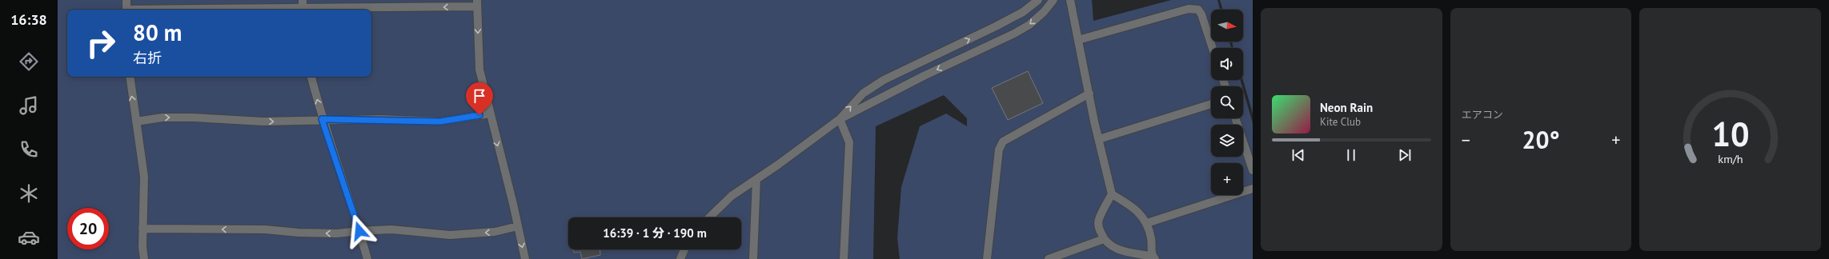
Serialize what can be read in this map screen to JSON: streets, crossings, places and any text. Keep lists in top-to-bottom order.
{
  "north": "right",
  "page": {
    "tabs": "16:38",
    "tile": "エアコン",
    "map_buttons": "+",
    "turn": ["80 m", "右折"],
    "song": ["Neon Rain", "Kite Club"],
    "heat": ["−", "20°", "+"],
    "limit": "20",
    "trip": "16:39 · 1 分 · 190 m",
    "gauge": ["10", "km/h"]
  }
}
